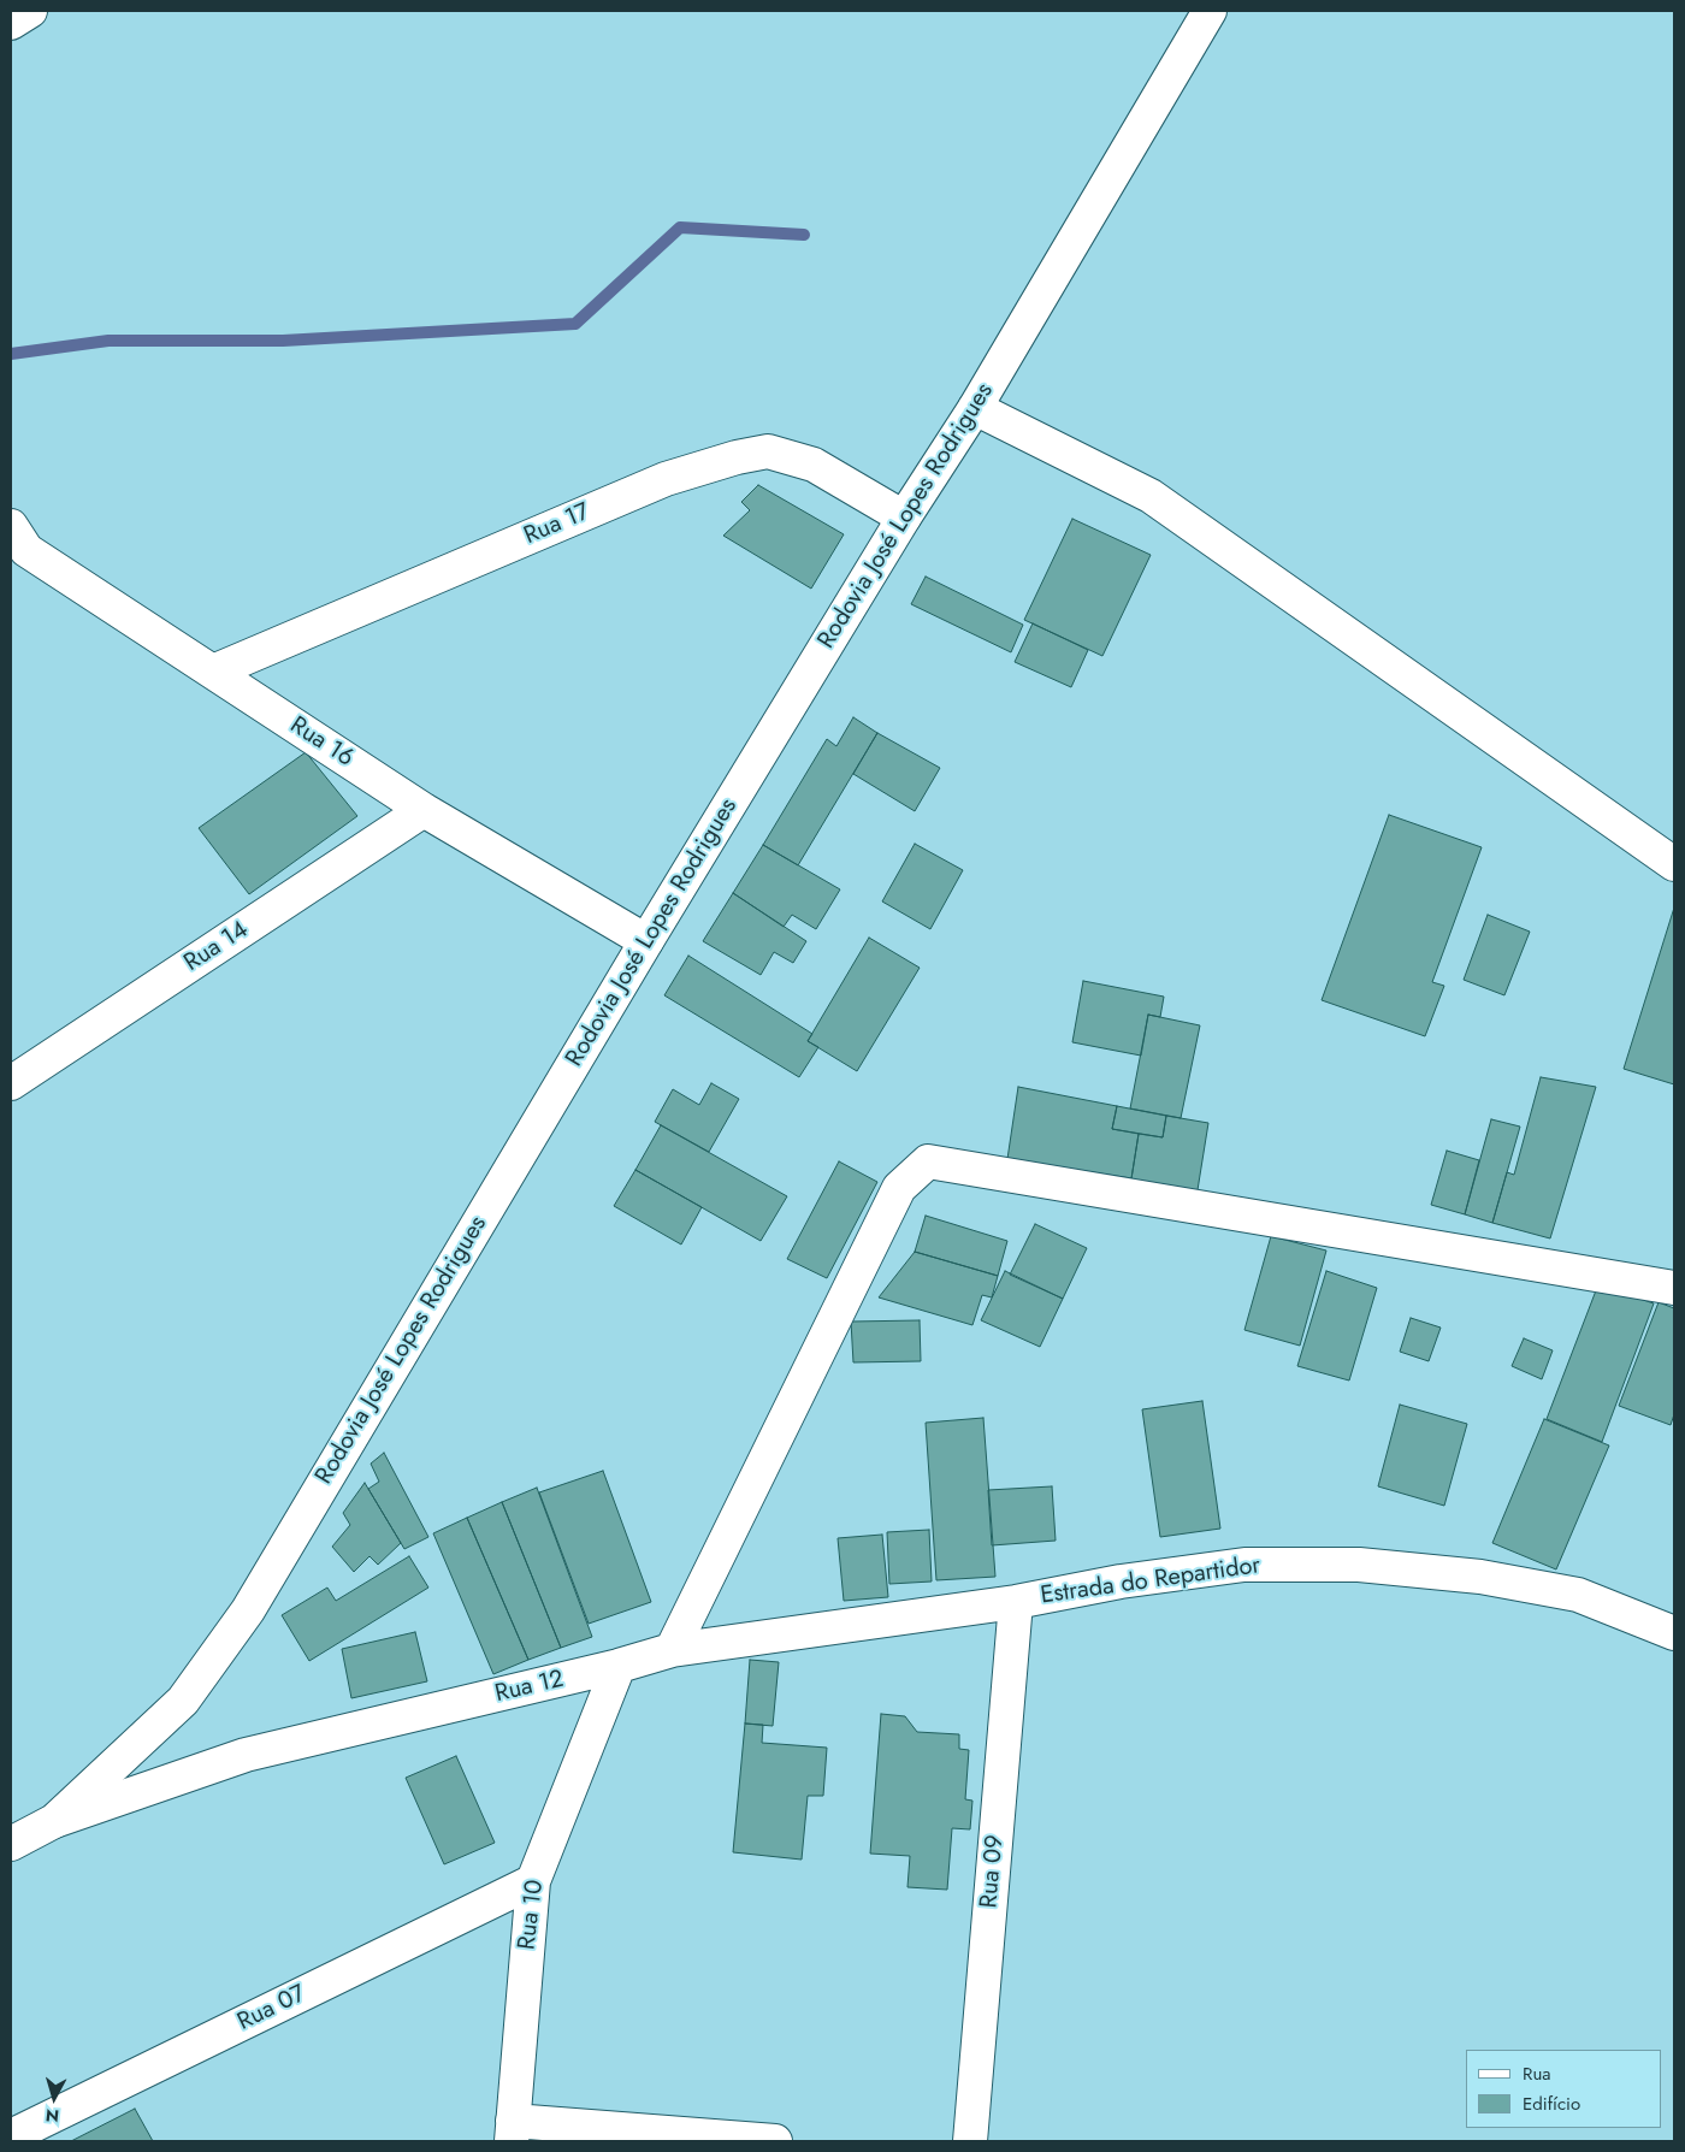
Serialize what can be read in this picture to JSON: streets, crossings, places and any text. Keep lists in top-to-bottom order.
{
  "streets": {
    "street": [
      "Rodovia José Lopes Rodrigues",
      "Rua 17",
      "Rua 16",
      "Rua 14",
      "Estrada do Repartidor",
      "Rua 12",
      "Rua 09",
      "Rua 10",
      "Rua 07"
    ]
  },
  "crossings": [
    ["Rodovia José Lopes Rodrigues", "Rua 17"],
    ["Rodovia José Lopes Rodrigues", "Rua 16"],
    ["Rodovia José Lopes Rodrigues", "Rua 12"],
    ["Rua 17", "Rua 16"],
    ["Rua 16", "Rua 14"],
    ["Estrada do Repartidor", "Rua 12"],
    ["Estrada do Repartidor", "Rua 09"],
    ["Rua 12", "Rua 09"],
    ["Rua 12", "Rua 10"],
    ["Rua 10", "Rua 07"]
  ],
  "legend": ["Rua", "Edifício"],
  "north": "bottom"
}
